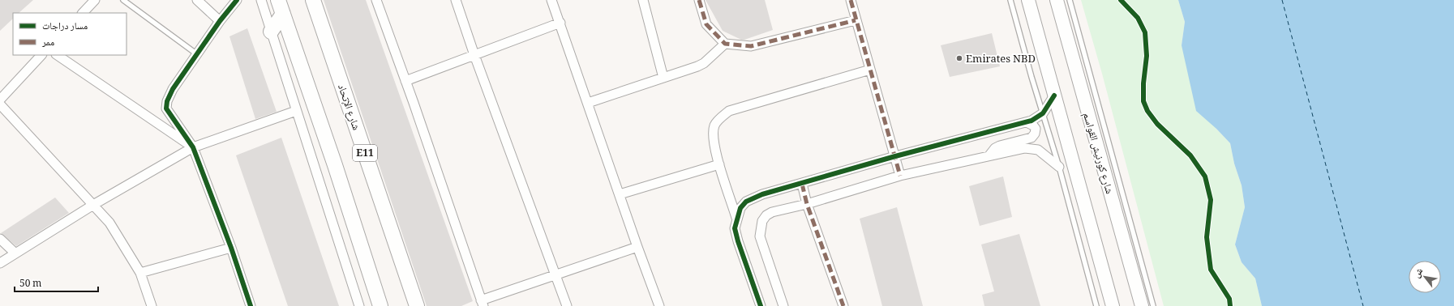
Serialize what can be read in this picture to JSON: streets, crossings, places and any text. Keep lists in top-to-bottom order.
{
  "streets": {
    "main road": ["شارع الإتحاد", "E11", "شارع كورنيش القواسم"]
  },
  "places": ["Emirates NBD"],
  "legend": ["مسار دراجات", "ممر"],
  "scale_bar": "50 m",
  "north": "top left"
}
